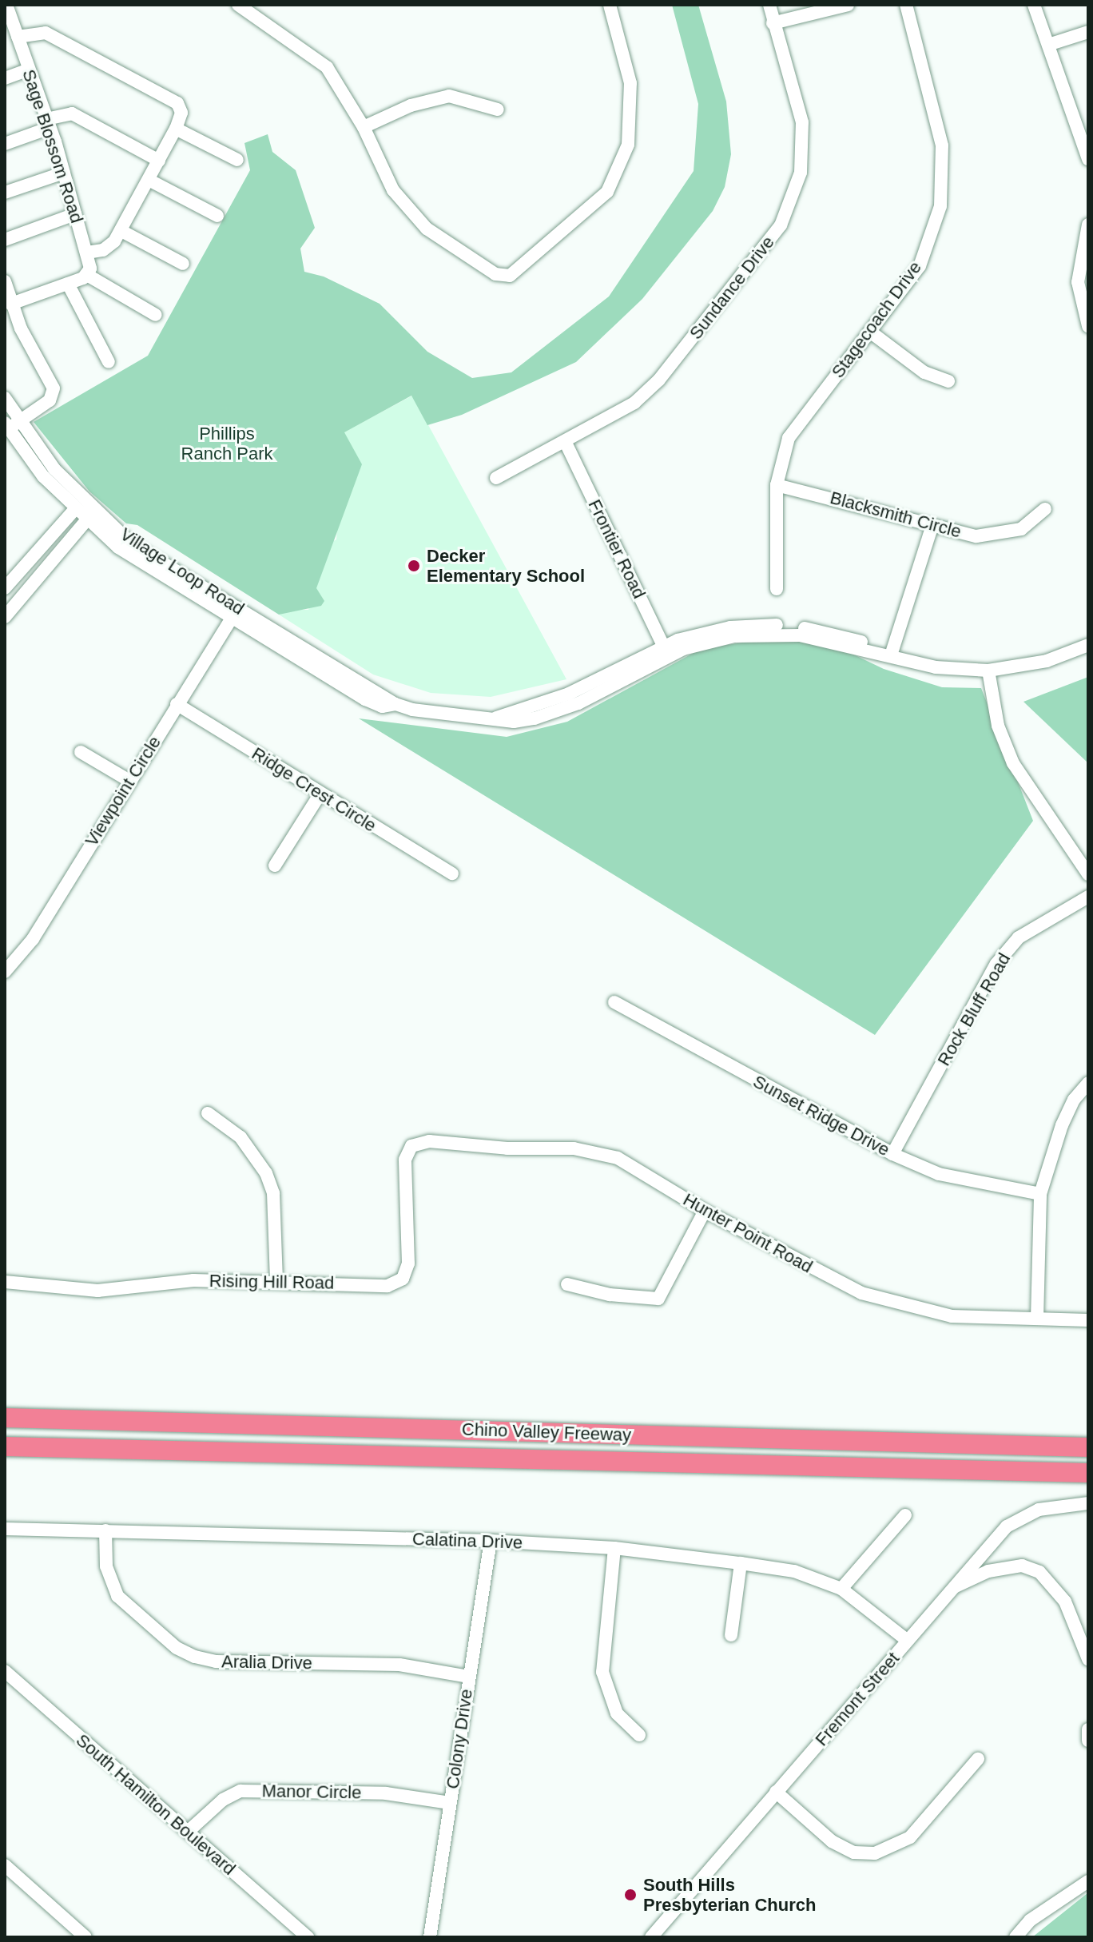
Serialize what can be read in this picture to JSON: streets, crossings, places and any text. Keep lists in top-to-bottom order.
{
  "streets": {
    "highway": ["Chino Valley Freeway"],
    "street": [
      "Sage Blossom Road",
      "Sundance Drive",
      "Stagecoach Drive",
      "Blacksmith Circle",
      "Frontier Road",
      "Village Loop Road",
      "Ridge Crest Circle",
      "Viewpoint Circle",
      "Rock Bluff Road",
      "Sunset Ridge Drive",
      "Hunter Point Road",
      "Rising Hill Road",
      "Calatina Drive",
      "Aralia Drive",
      "Fremont Street",
      "Colony Drive",
      "Manor Circle",
      "South Hamilton Boulevard"
    ]
  },
  "crossings": [
    ["Sundance Drive", "Frontier Road"],
    ["Stagecoach Drive", "Blacksmith Circle"],
    ["Frontier Road", "Village Loop Road"],
    ["Village Loop Road", "Viewpoint Circle"],
    ["Ridge Crest Circle", "Viewpoint Circle"],
    ["Rock Bluff Road", "Sunset Ridge Drive"],
    ["Hunter Point Road", "Rising Hill Road"],
    ["Calatina Drive", "Aralia Drive"],
    ["Calatina Drive", "Fremont Street"],
    ["Calatina Drive", "Colony Drive"],
    ["Aralia Drive", "Colony Drive"],
    ["Colony Drive", "Manor Circle"],
    ["Manor Circle", "South Hamilton Boulevard"]
  ],
  "parks": ["Phillips Ranch Park"],
  "places": ["Decker Elementary School", "South Hills Presbyterian Church"]
}
